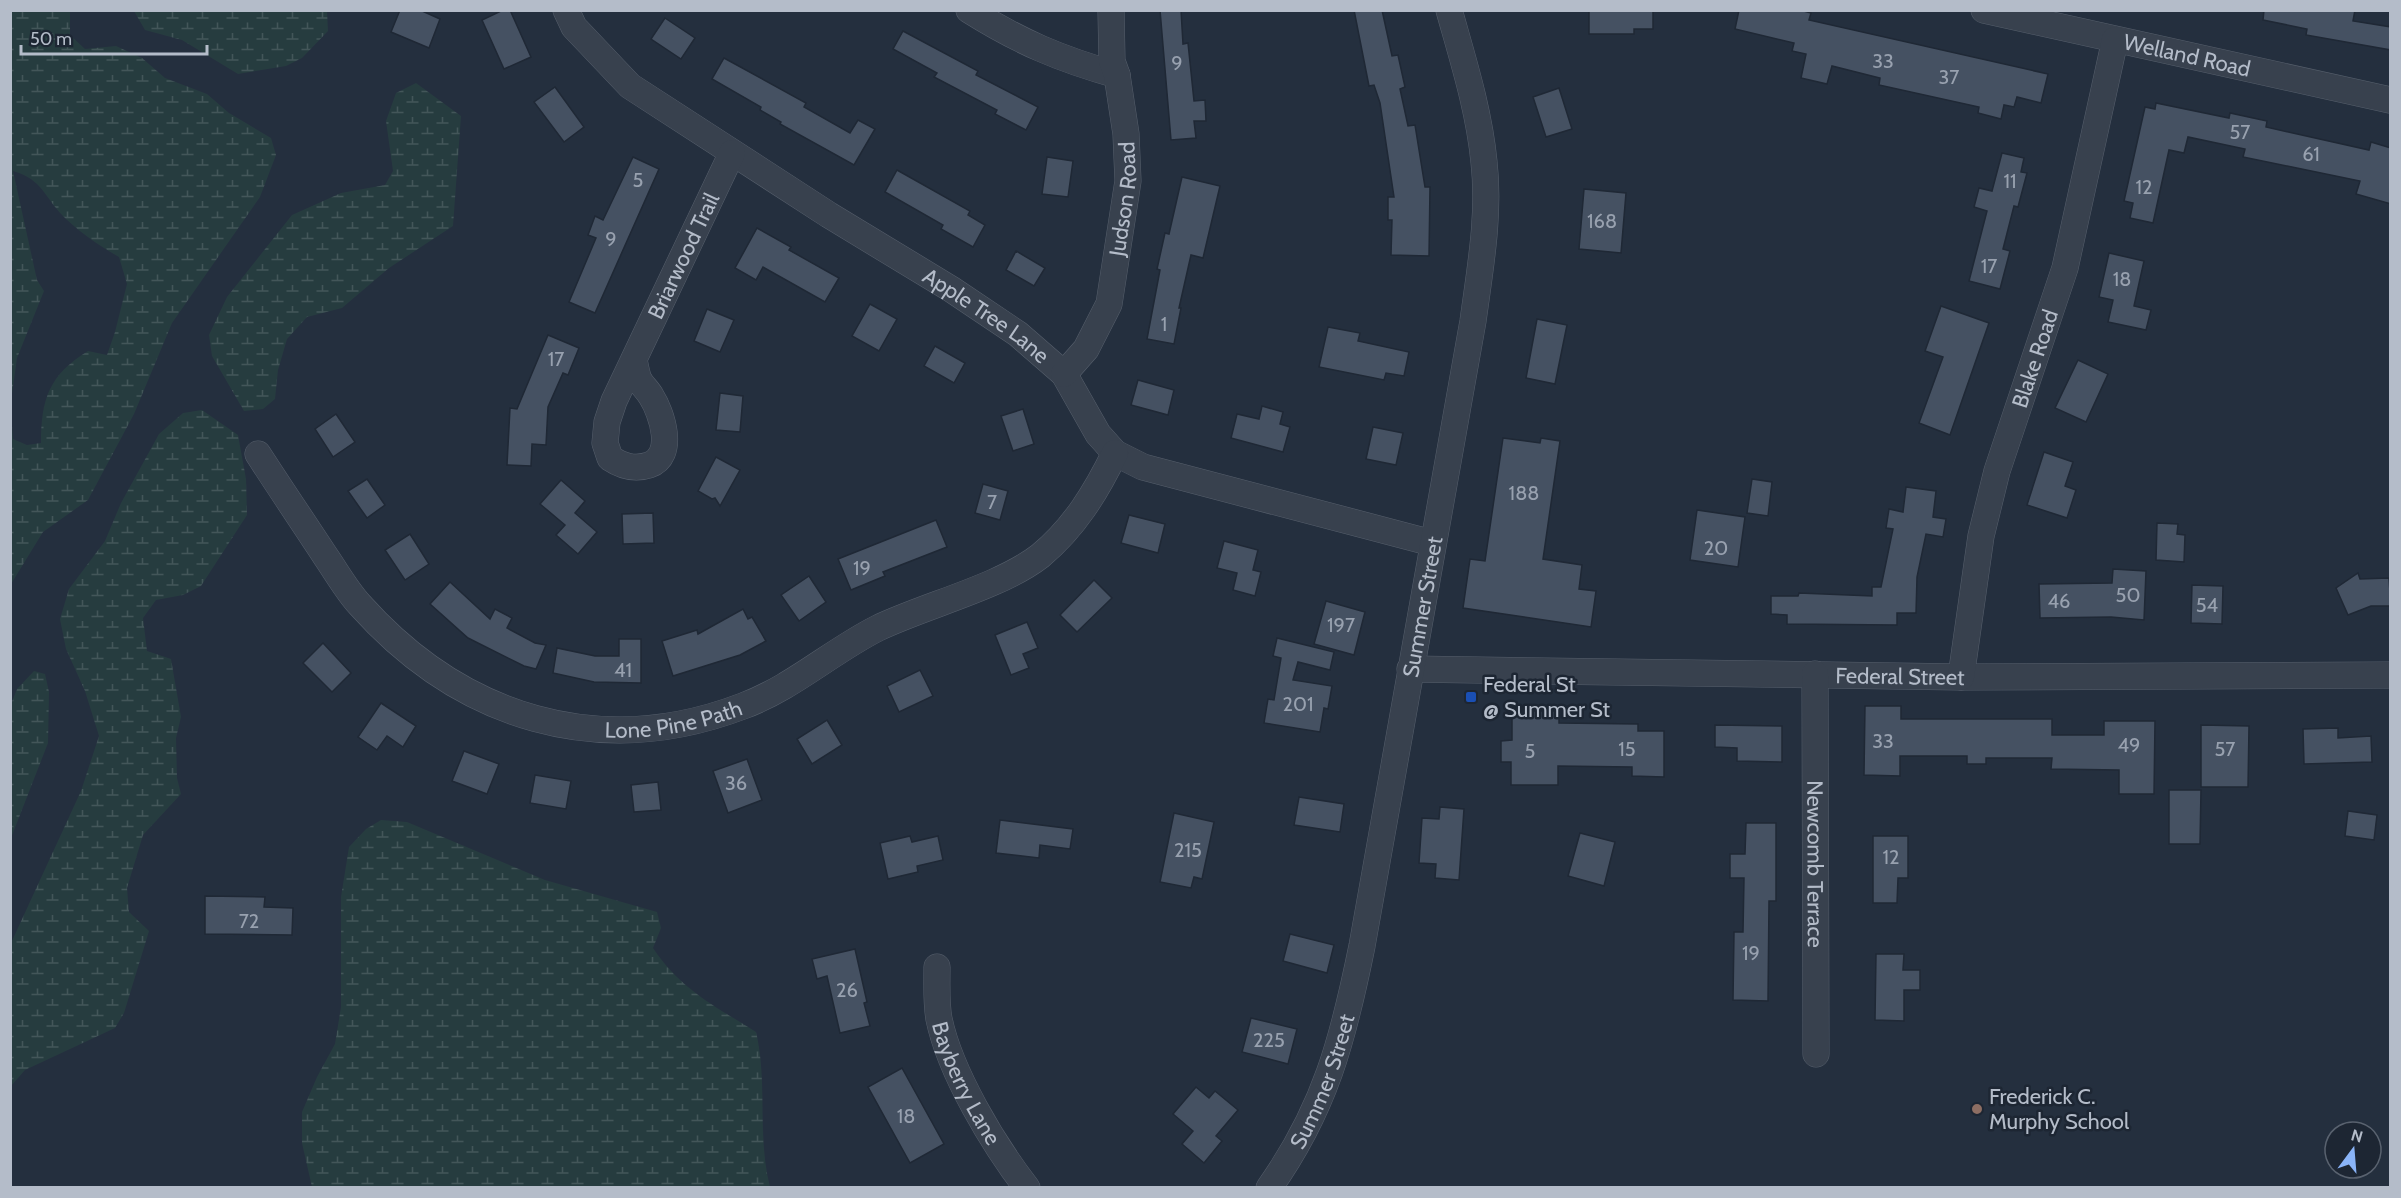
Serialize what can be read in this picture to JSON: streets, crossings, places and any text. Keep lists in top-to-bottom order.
{
  "streets": {
    "street": [
      "Welland Road",
      "Judson Road",
      "Briarwood Trail",
      "Apple Tree Lane",
      "Blake Road",
      "Summer Street",
      "Federal Street",
      "Lone Pine Path",
      "Newcomb Terrace",
      "Bayberry Lane"
    ]
  },
  "crossings": [
    ["Welland Road", "Blake Road"],
    ["Judson Road", "Apple Tree Lane"],
    ["Briarwood Trail", "Apple Tree Lane"],
    ["Apple Tree Lane", "Summer Street"],
    ["Apple Tree Lane", "Lone Pine Path"],
    ["Blake Road", "Federal Street"],
    ["Summer Street", "Federal Street"],
    ["Federal Street", "Newcomb Terrace"]
  ],
  "places": {
    "transit": ["Federal St @ Summer St"],
    "other": ["Frederick C. Murphy School"]
  },
  "house_numbers": [
    "33",
    "9",
    "37",
    "57",
    "61",
    "5",
    "11",
    "12",
    "168",
    "9",
    "17",
    "18",
    "1",
    "17",
    "188",
    "7",
    "20",
    "19",
    "50",
    "46",
    "54",
    "197",
    "41",
    "201",
    "33",
    "49",
    "15",
    "57",
    "5",
    "36",
    "215",
    "12",
    "72",
    "19",
    "26",
    "225",
    "18"
  ],
  "scale_bar": "50 m",
  "north": "top"
}
